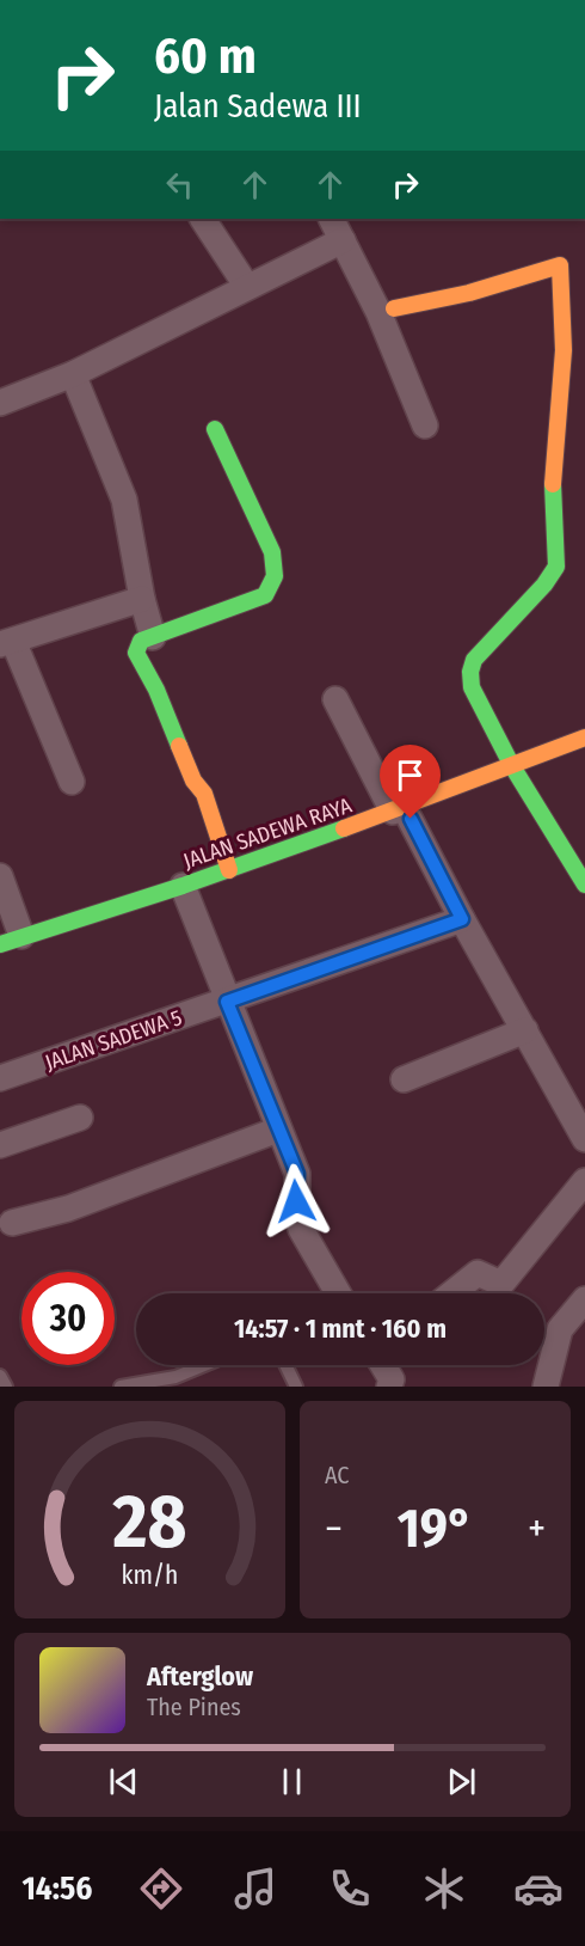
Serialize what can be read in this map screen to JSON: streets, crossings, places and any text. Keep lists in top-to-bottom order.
{
  "streets": {
    "street": ["JALAN SADEWA RAYA", "JALAN SADEWA 5"]
  },
  "page": {
    "turn": ["60 m", "Jalan Sadewa III"],
    "limit": "30",
    "trip": "14:57 · 1 mnt · 160 m",
    "tile": "AC",
    "heat": ["−", "19°", "+"],
    "song": ["Afterglow", "The Pines"],
    "tabs": "14:56",
    "gauge": ["28", "km/h"]
  }
}
